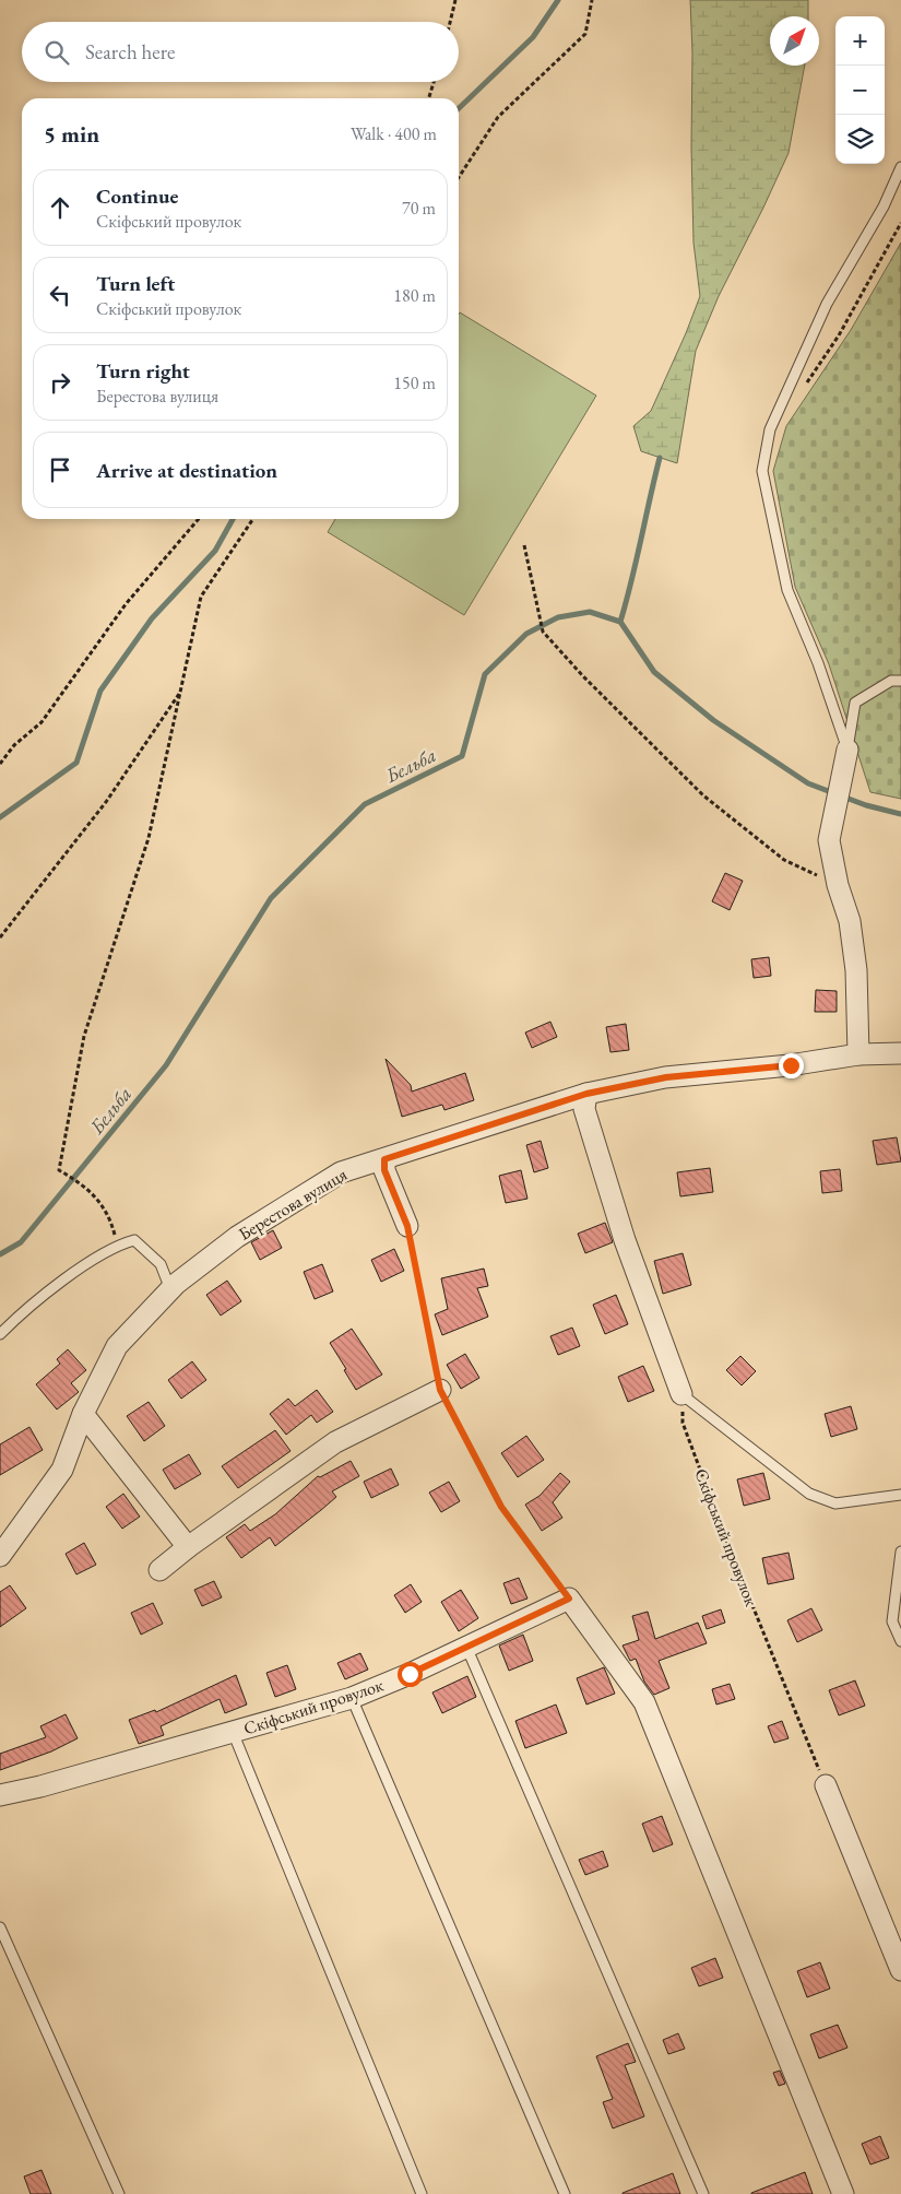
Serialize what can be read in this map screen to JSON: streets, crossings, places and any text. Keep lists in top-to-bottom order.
{
  "streets": {
    "street": ["Берестова вулиця", "Скіфський провулок"]
  },
  "water": ["Бельба"],
  "north": "top right",
  "page": {
    "map_buttons": ["+", "−"],
    "search": "Search here",
    "heading": ["5 min", "Walk · 400 m"],
    "list": [
      ["Continue", "Скіфський провулок", "70 m"],
      ["Turn left", "Скіфський провулок", "180 m"],
      ["Turn right", "Берестова вулиця", "150 m"],
      "Arrive at destination"
    ]
  }
}
